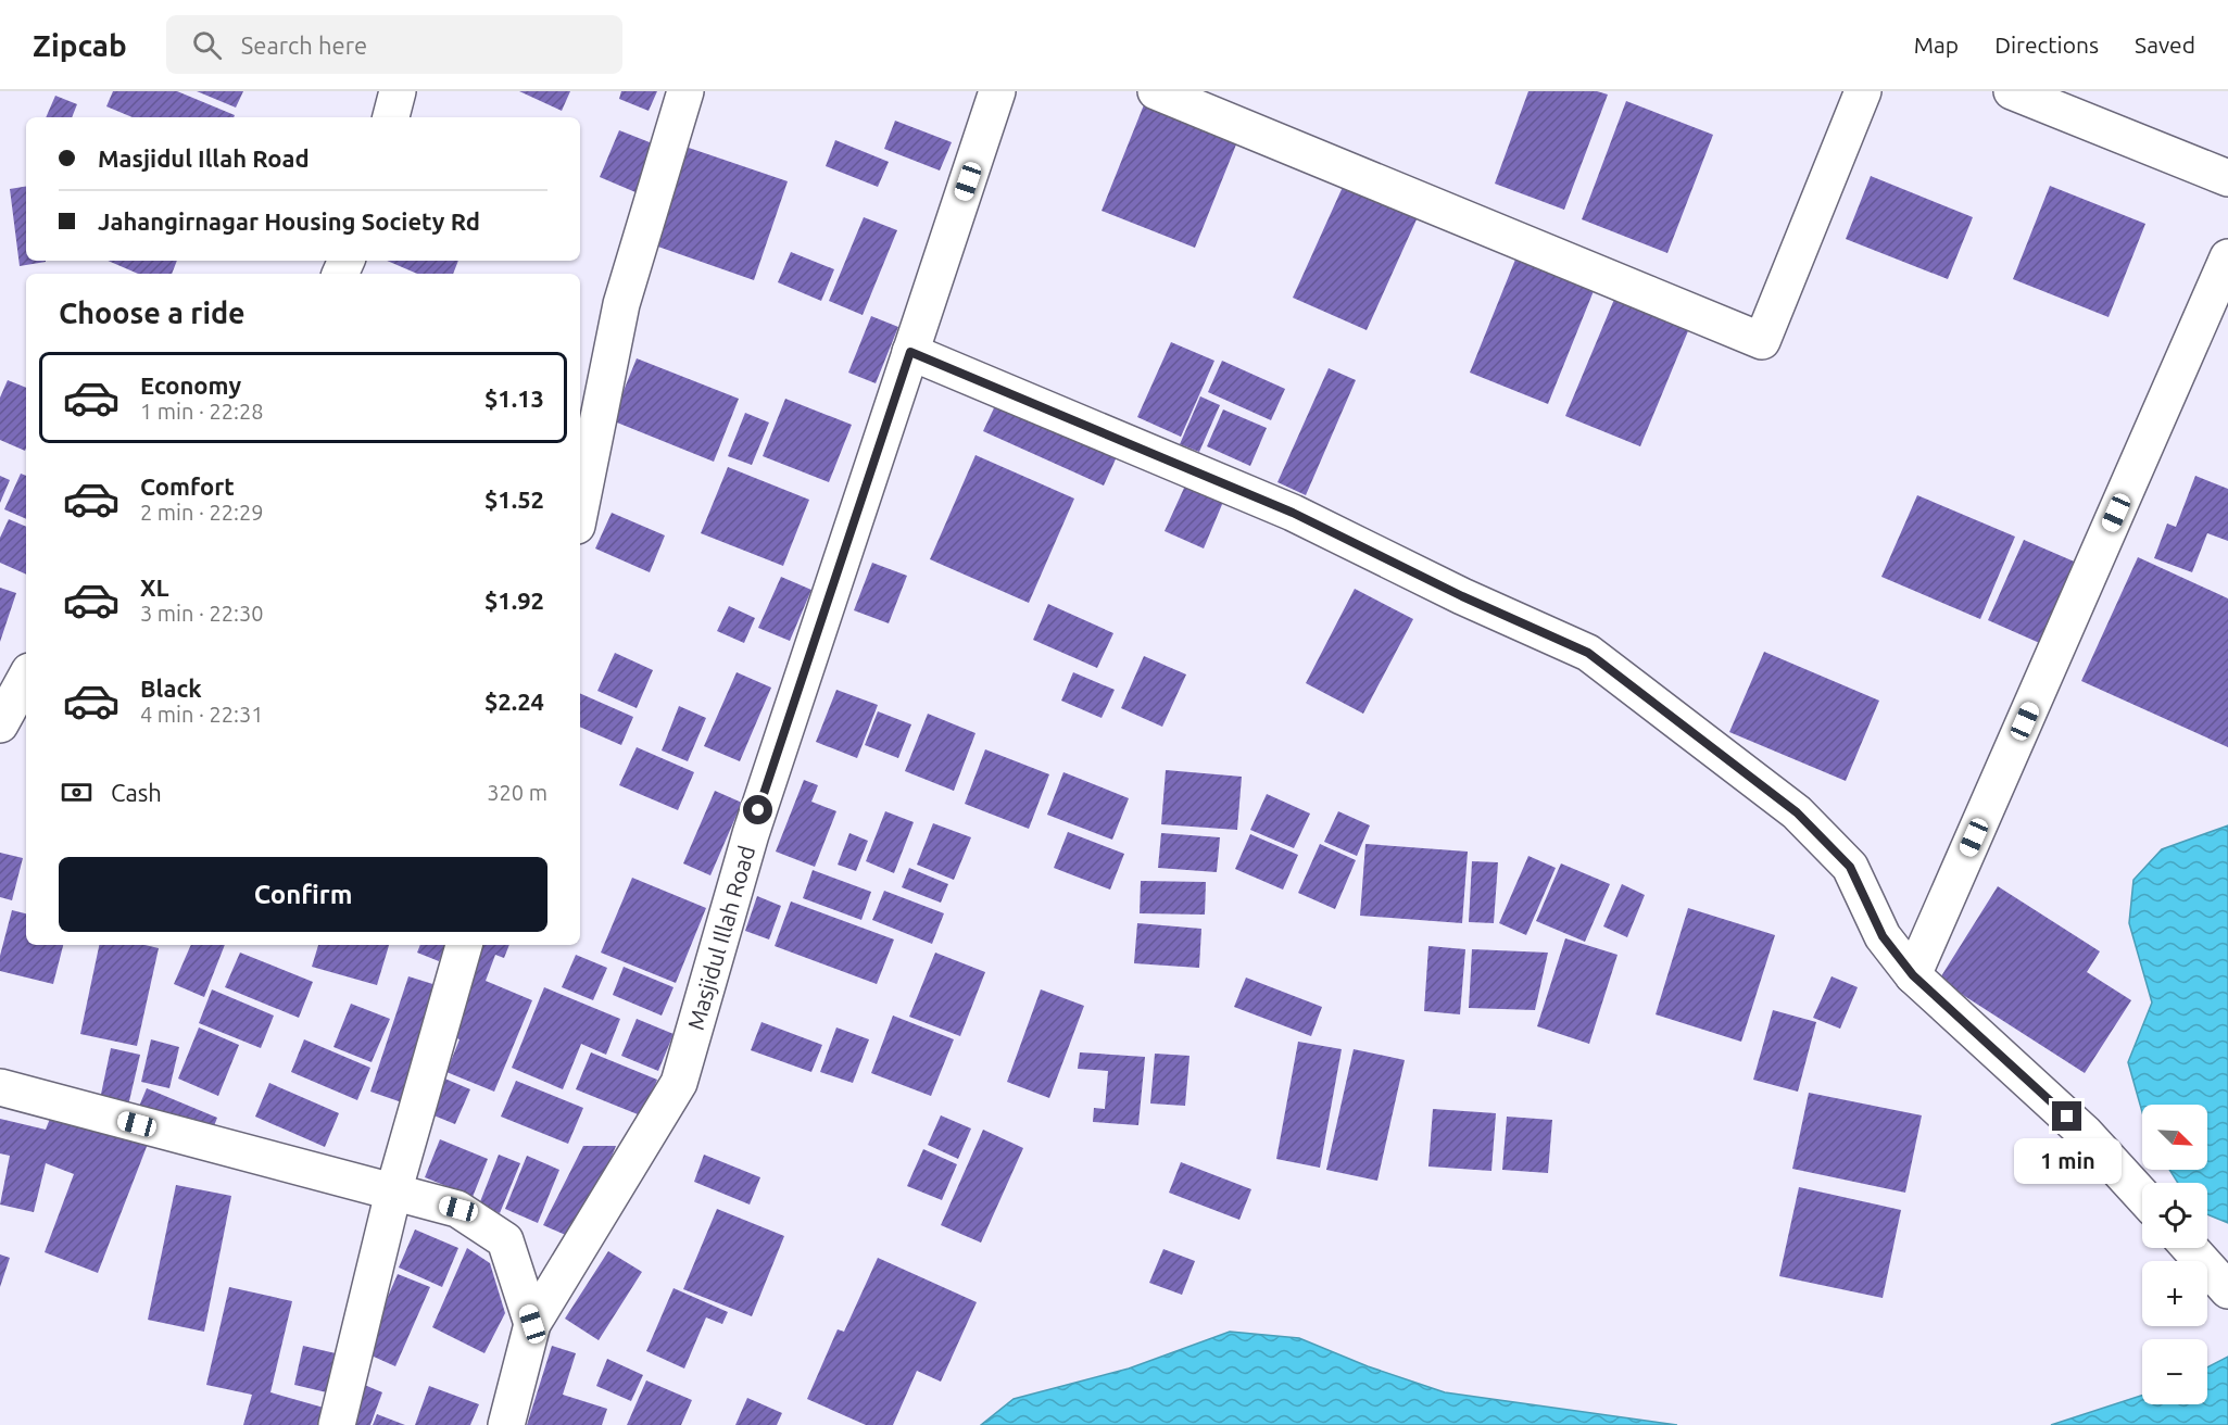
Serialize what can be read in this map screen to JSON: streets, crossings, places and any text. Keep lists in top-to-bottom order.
{
  "streets": {
    "street": ["Masjidul Illah Road"]
  },
  "north": "bottom right",
  "page": {
    "header": "Zipcab",
    "search": "Search here",
    "nav": ["Map", "Directions", "Saved"],
    "banner": ["Masjidul Illah Road", "Jahangirnagar Housing Society Rd"],
    "heading": "Choose a ride",
    "list": [
      {
        "name": "Economy",
        "note": "1 min · 22:28",
        "value": "$1.13"
      },
      {
        "name": "Comfort",
        "note": "2 min · 22:29",
        "value": "$1.52"
      },
      {
        "name": "XL",
        "note": "3 min · 22:30",
        "value": "$1.92"
      },
      {
        "name": "Black",
        "note": "4 min · 22:31",
        "value": "$2.24"
      }
    ],
    "pay": ["Cash", "320 m"],
    "buttons": "Confirm",
    "map_buttons": ["+", "−"],
    "bubble": "1 min"
  }
}
